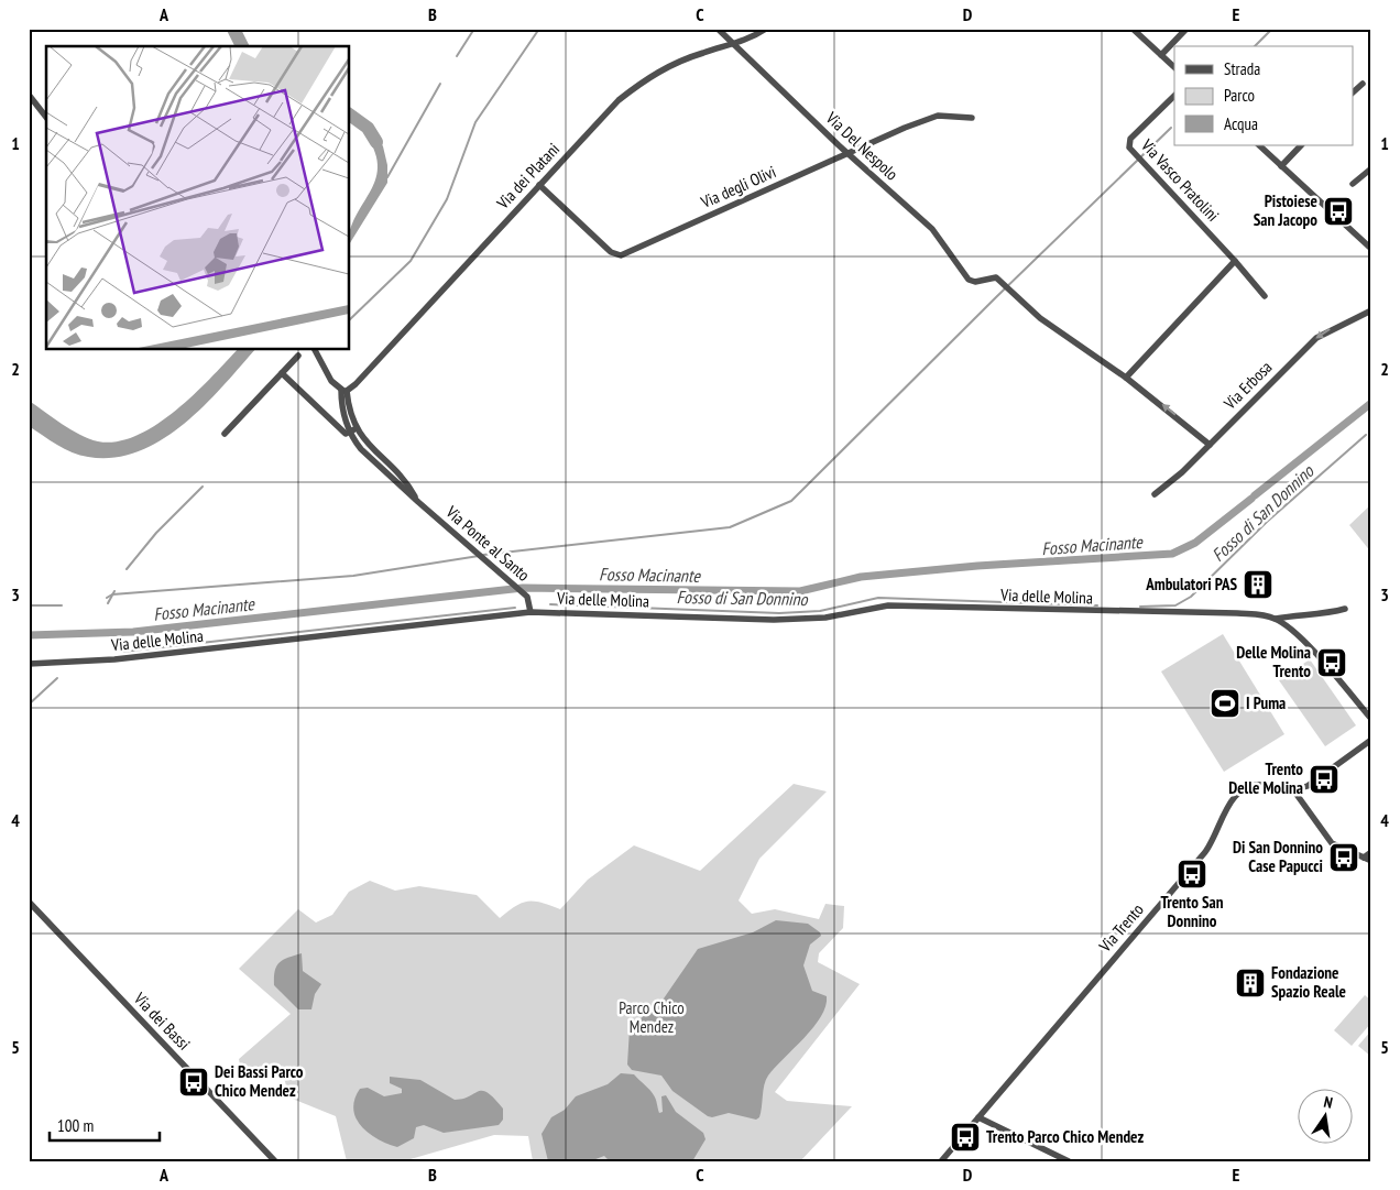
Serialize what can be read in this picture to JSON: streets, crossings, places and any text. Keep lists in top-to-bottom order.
{
  "streets": {
    "street": [
      "Via Del Nespolo",
      "Via dei Platani",
      "Via Vasco Pratolini",
      "Via degli Olivi",
      "Via Erbosa",
      "Via Ponte al Santo",
      "Via delle Molina",
      "Via Trento",
      "Via dei Bassi"
    ]
  },
  "crossings": [
    ["Via Del Nespolo", "Via dei Platani"],
    ["Via Del Nespolo", "Via degli Olivi"],
    ["Via dei Platani", "Via degli Olivi"],
    ["Via dei Platani", "Via Ponte al Santo"],
    ["Via Ponte al Santo", "Via delle Molina"]
  ],
  "one_way": ["Via Erbosa"],
  "water": ["Fosso di San Donnino", "Fosso Macinante"],
  "parks": ["Parco Chico Mendez"],
  "places": {
    "bus stop": [
      "Pistoiese San Jacopo",
      "Delle Molina Trento",
      "Trento Delle Molina",
      "Di San Donnino Case Papucci",
      "Trento San Donnino",
      "Dei Bassi Parco Chico Mendez",
      "Trento Parco Chico Mendez"
    ],
    "building": ["Ambulatori PAS", "Fondazione Spazio Reale"],
    "sports": ["I Puma"]
  },
  "legend": ["Strada", "Parco", "Acqua"],
  "scale_bar": "100 m",
  "north": "top",
  "grid": {
    "columns": [
      "A",
      "B",
      "C",
      "D",
      "E"
    ],
    "rows": [
      "1",
      "2",
      "3",
      "4",
      "5"
    ]
  }
}
